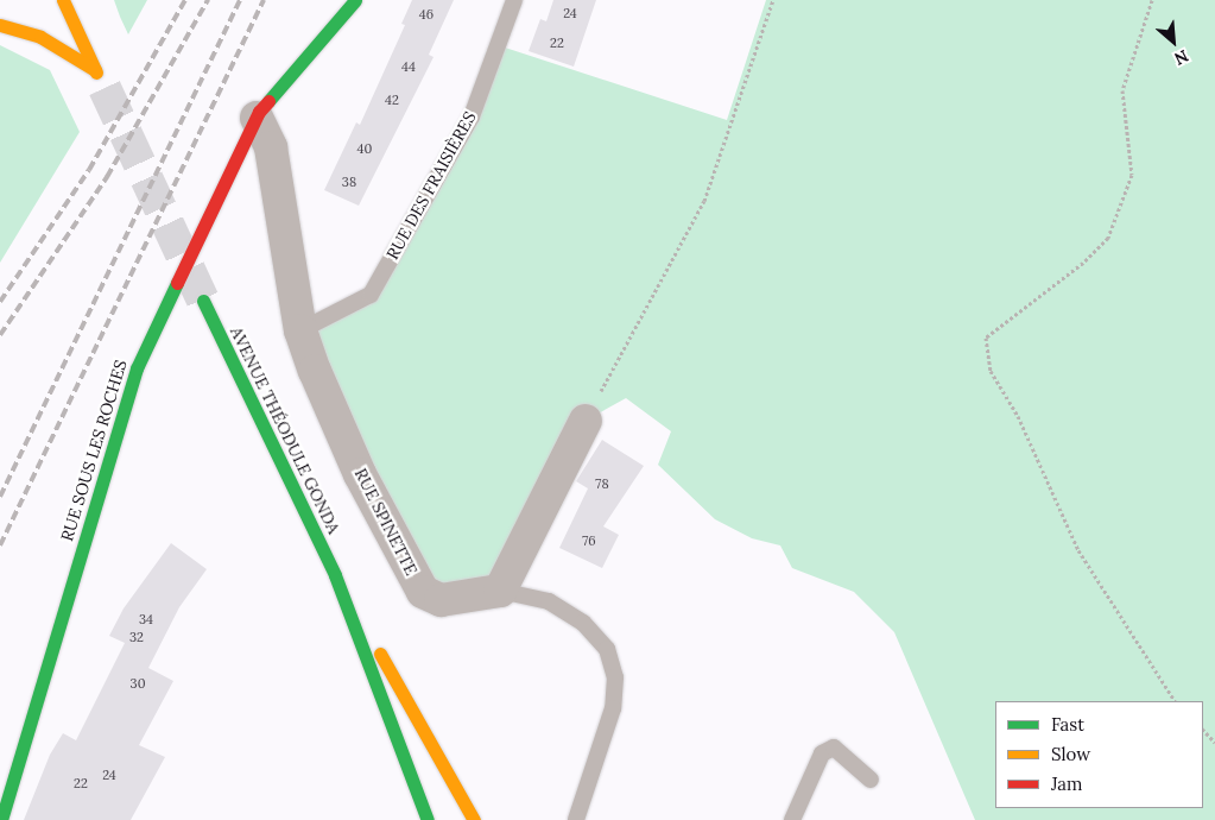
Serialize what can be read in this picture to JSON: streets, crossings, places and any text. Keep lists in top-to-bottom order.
{
  "streets": {
    "main road": ["AVENUE THÉODULE GONDA", "RUE SOUS LES ROCHES"],
    "street": ["RUE SPINETTE"],
    "lane": ["RUE DES FRAISIÈRES"]
  },
  "crossings": [
    ["RUE DES FRAISIÈRES", "RUE SPINETTE"],
    ["RUE SOUS LES ROCHES", "RUE SPINETTE"]
  ],
  "house_numbers": [
    "24",
    "46",
    "22",
    "44",
    "42",
    "40",
    "38",
    "78",
    "76",
    "34",
    "32",
    "30",
    "24",
    "22"
  ],
  "legend": ["Fast", "Slow", "Jam"],
  "north": "bottom right"
}
